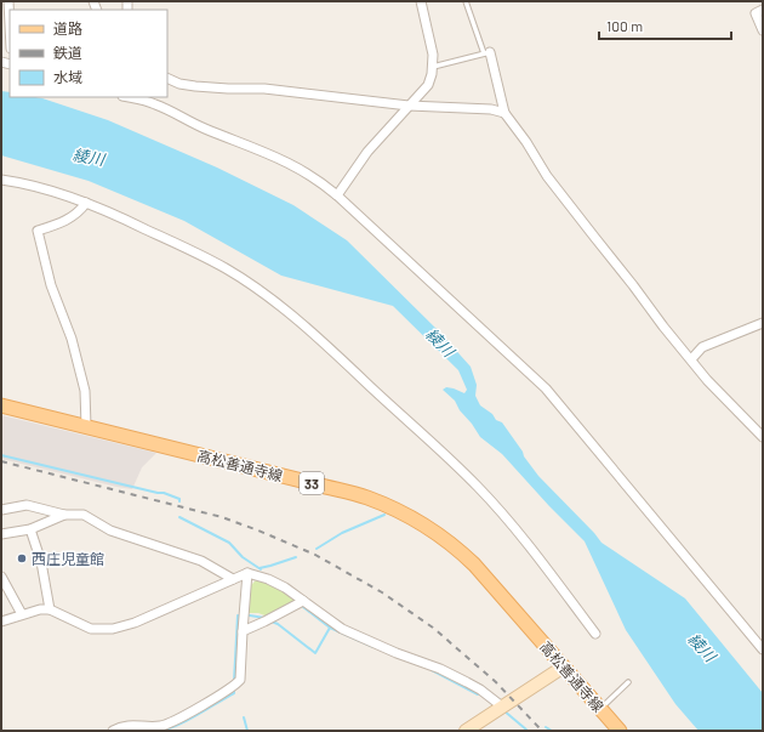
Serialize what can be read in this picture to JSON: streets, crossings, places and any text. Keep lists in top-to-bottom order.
{
  "streets": {
    "main road": ["高松善通寺線", "33"]
  },
  "water": ["綾川"],
  "places": ["西庄児童館"],
  "legend": ["道路", "鉄道", "水域"],
  "scale_bar": "100 m"
}
